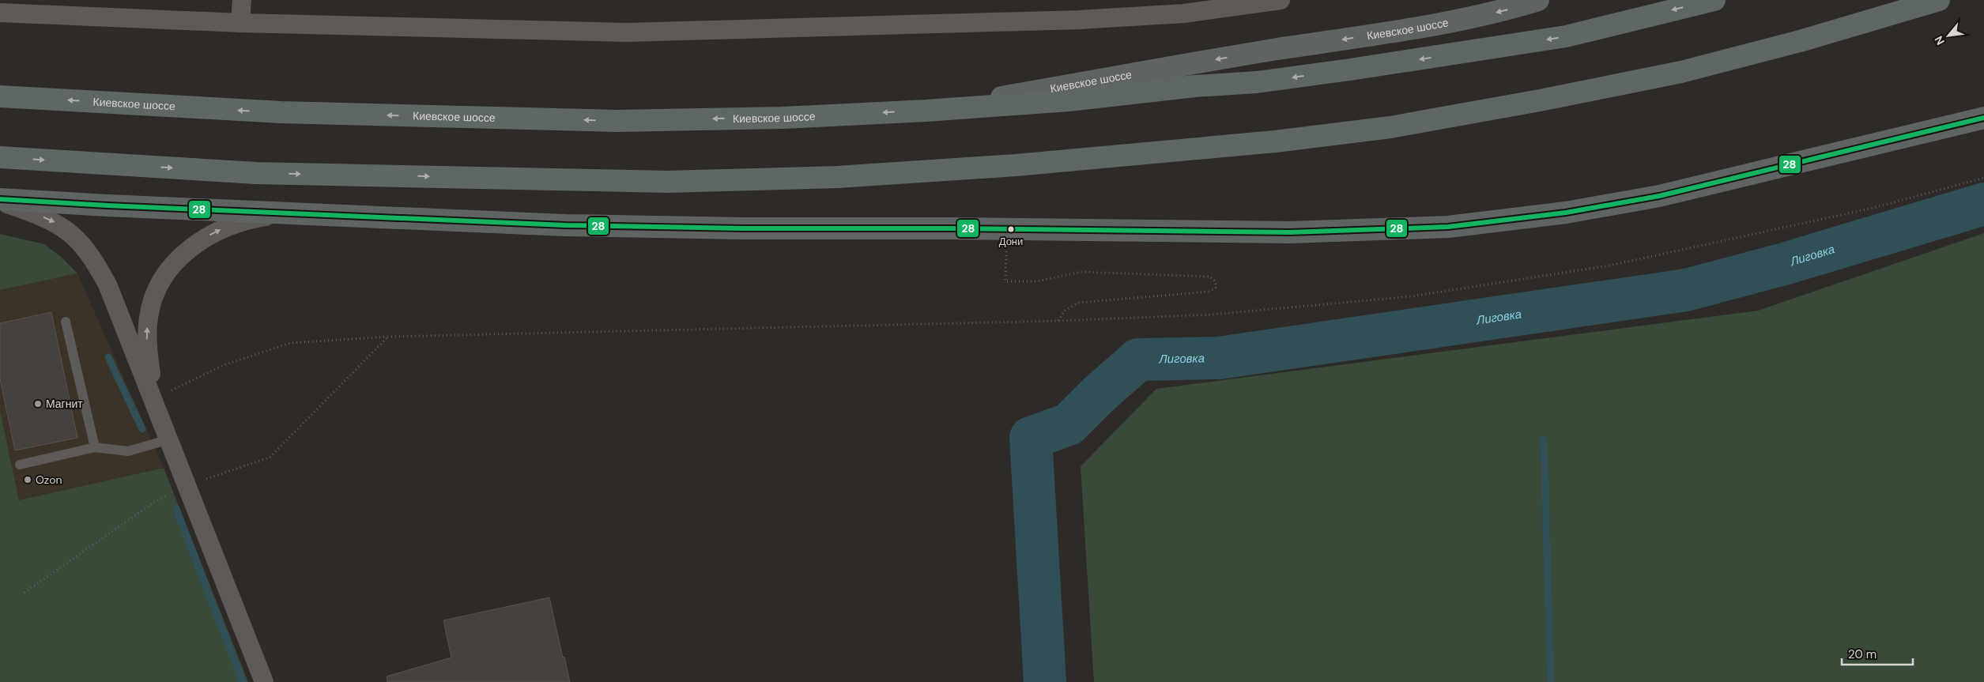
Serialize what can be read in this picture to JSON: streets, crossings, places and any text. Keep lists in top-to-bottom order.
{
  "streets": {
    "highway": ["Киевское шоссе"]
  },
  "water": ["Лиговка"],
  "places": ["Дони", "Магнит", "Ozon"],
  "lines": ["transit line 28"],
  "scale_bar": "20 m",
  "north": "bottom left"
}
